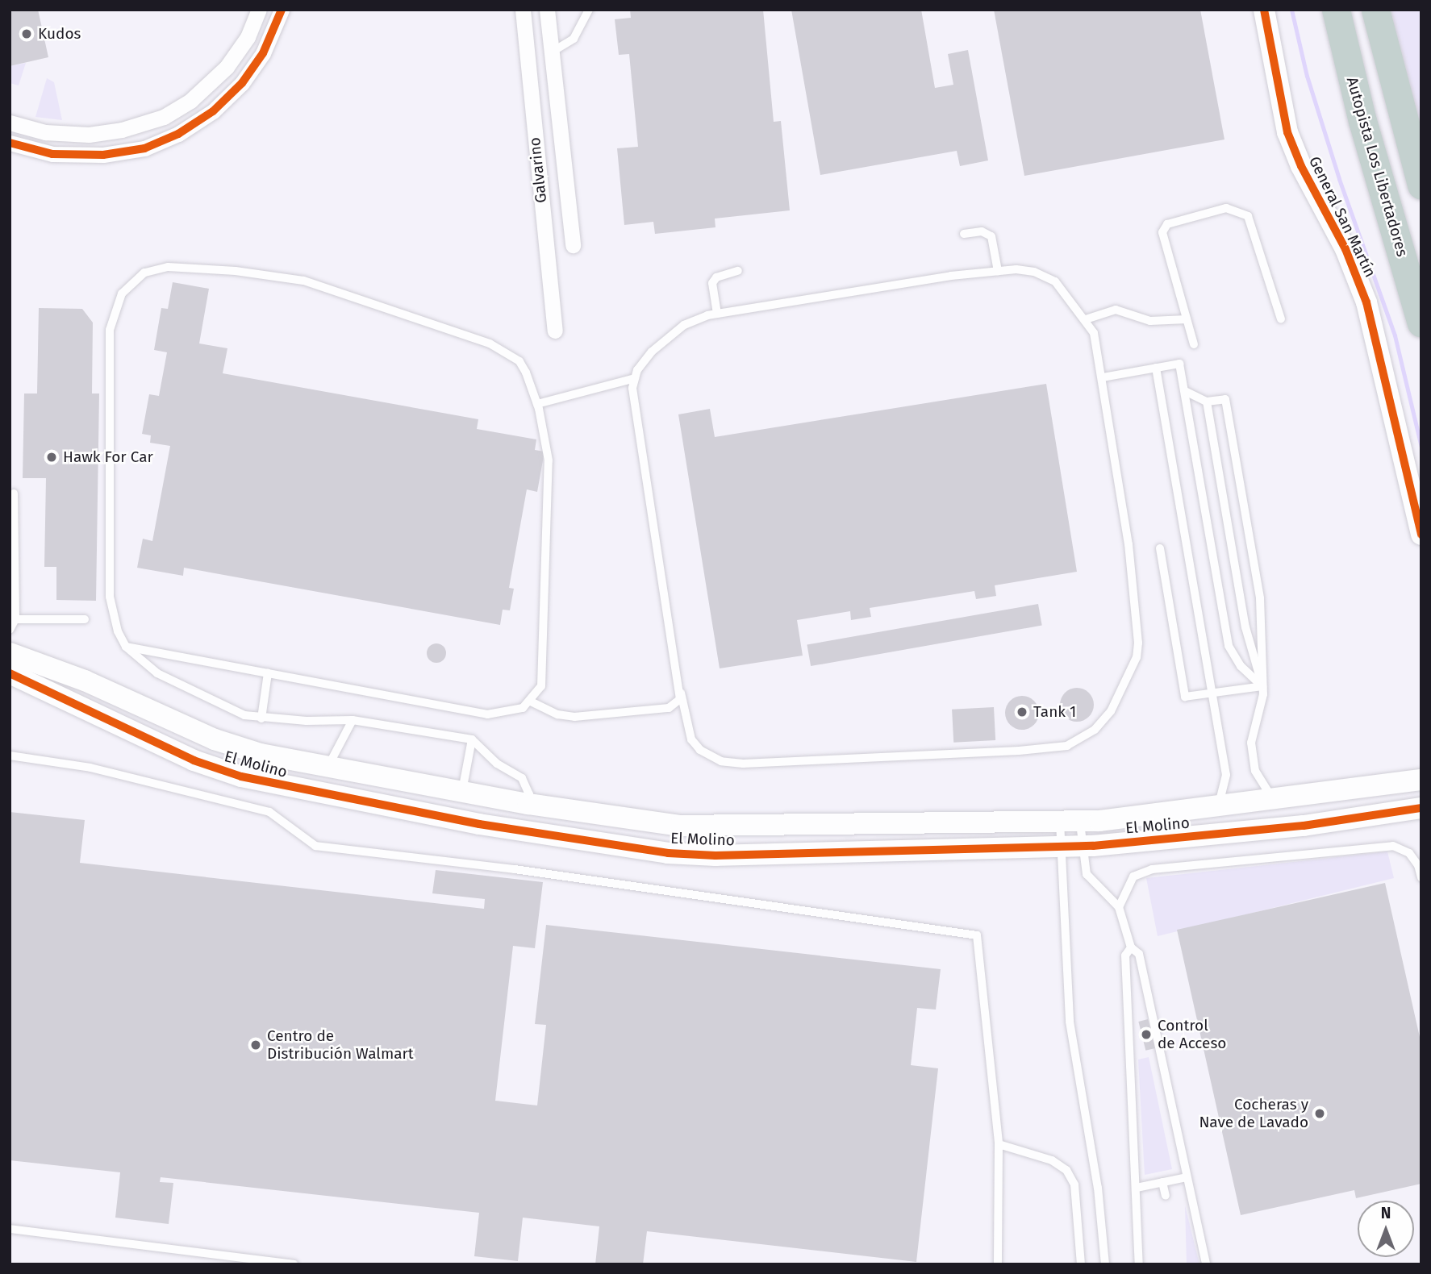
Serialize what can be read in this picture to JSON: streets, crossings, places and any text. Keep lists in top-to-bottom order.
{
  "streets": {
    "highway": ["Autopista Los Libertadores"],
    "street": ["Galvarino", "General San Martín", "El Molino"]
  },
  "places": [
    "Kudos",
    "Hawk For Car",
    "Tank 1",
    "Control de Acceso",
    "Centro de Distribución Walmart",
    "Cocheras y Nave de Lavado"
  ],
  "north": "top"
}
